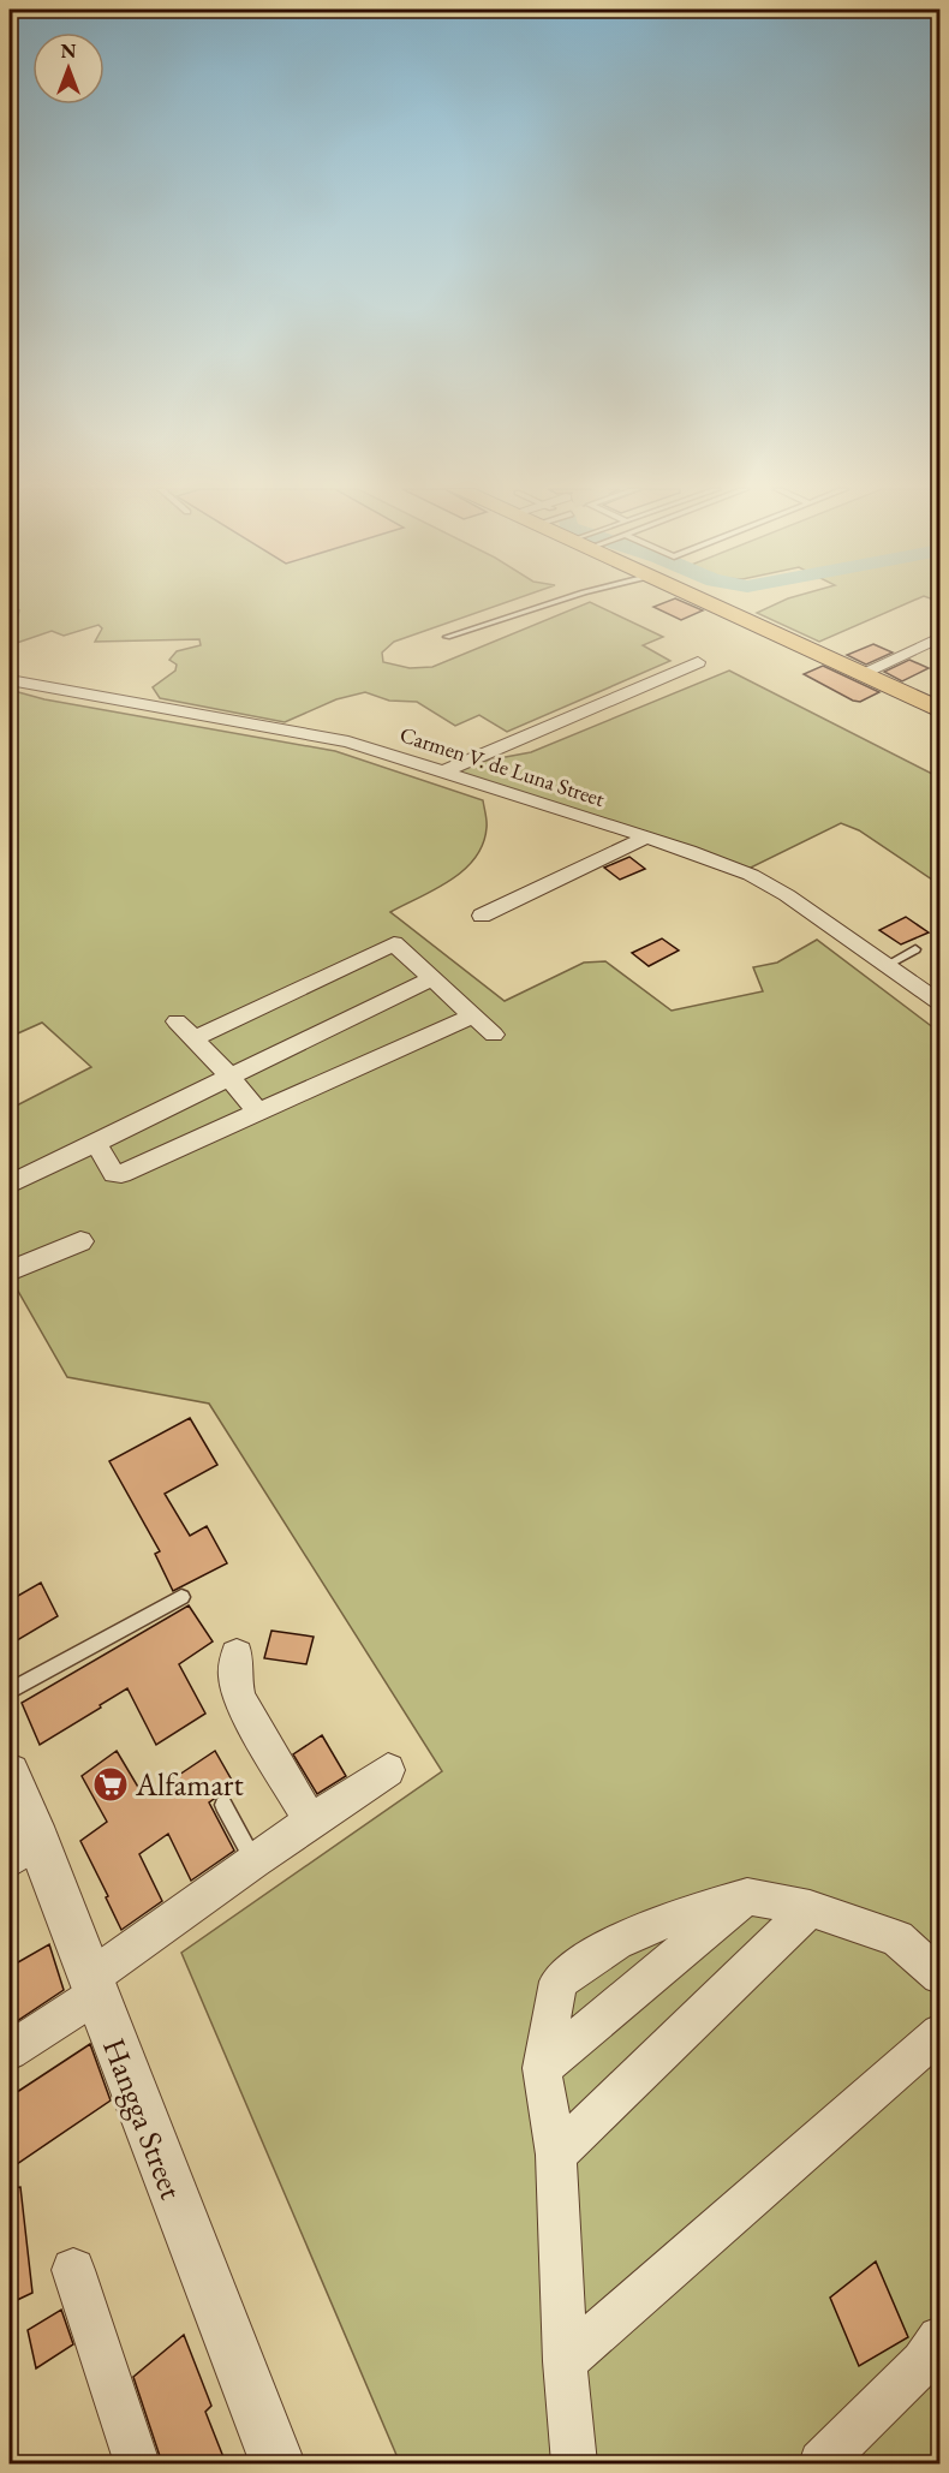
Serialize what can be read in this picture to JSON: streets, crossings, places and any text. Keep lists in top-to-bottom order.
{
  "streets": {
    "street": ["Carmen V. de Luna Street", "Hangga Street"]
  },
  "places": {
    "supermarket": ["Alfamart"]
  },
  "north": "top"
}
